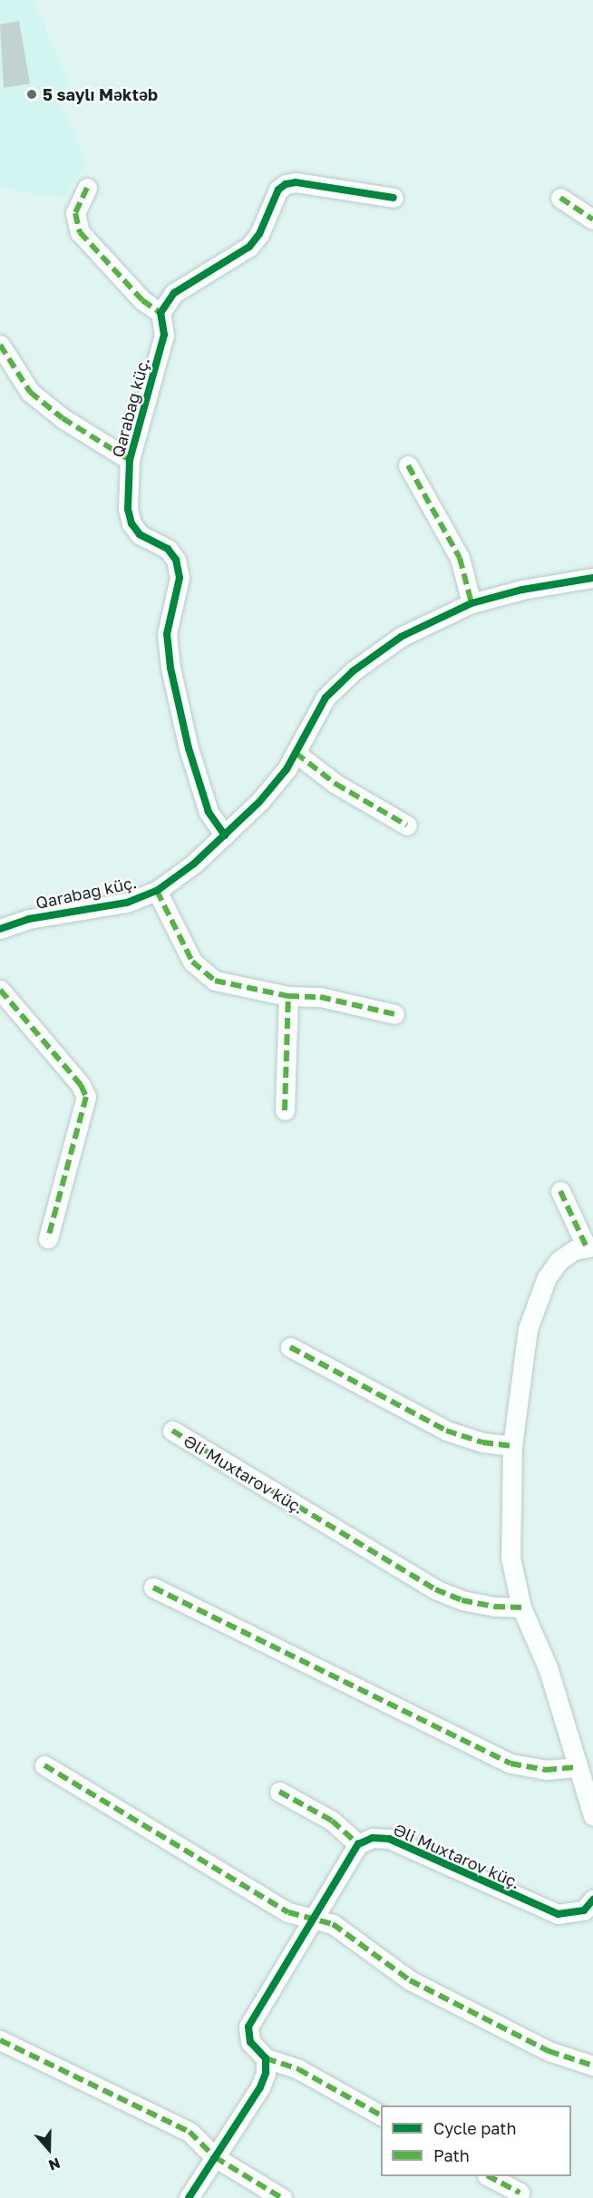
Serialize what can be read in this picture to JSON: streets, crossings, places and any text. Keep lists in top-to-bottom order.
{
  "streets": {
    "street": ["Qarabağ küç.", "Əli Muxtarov küç."]
  },
  "places": ["5 saylı Məktəb"],
  "legend": ["Cycle path", "Path"],
  "north": "bottom"
}
